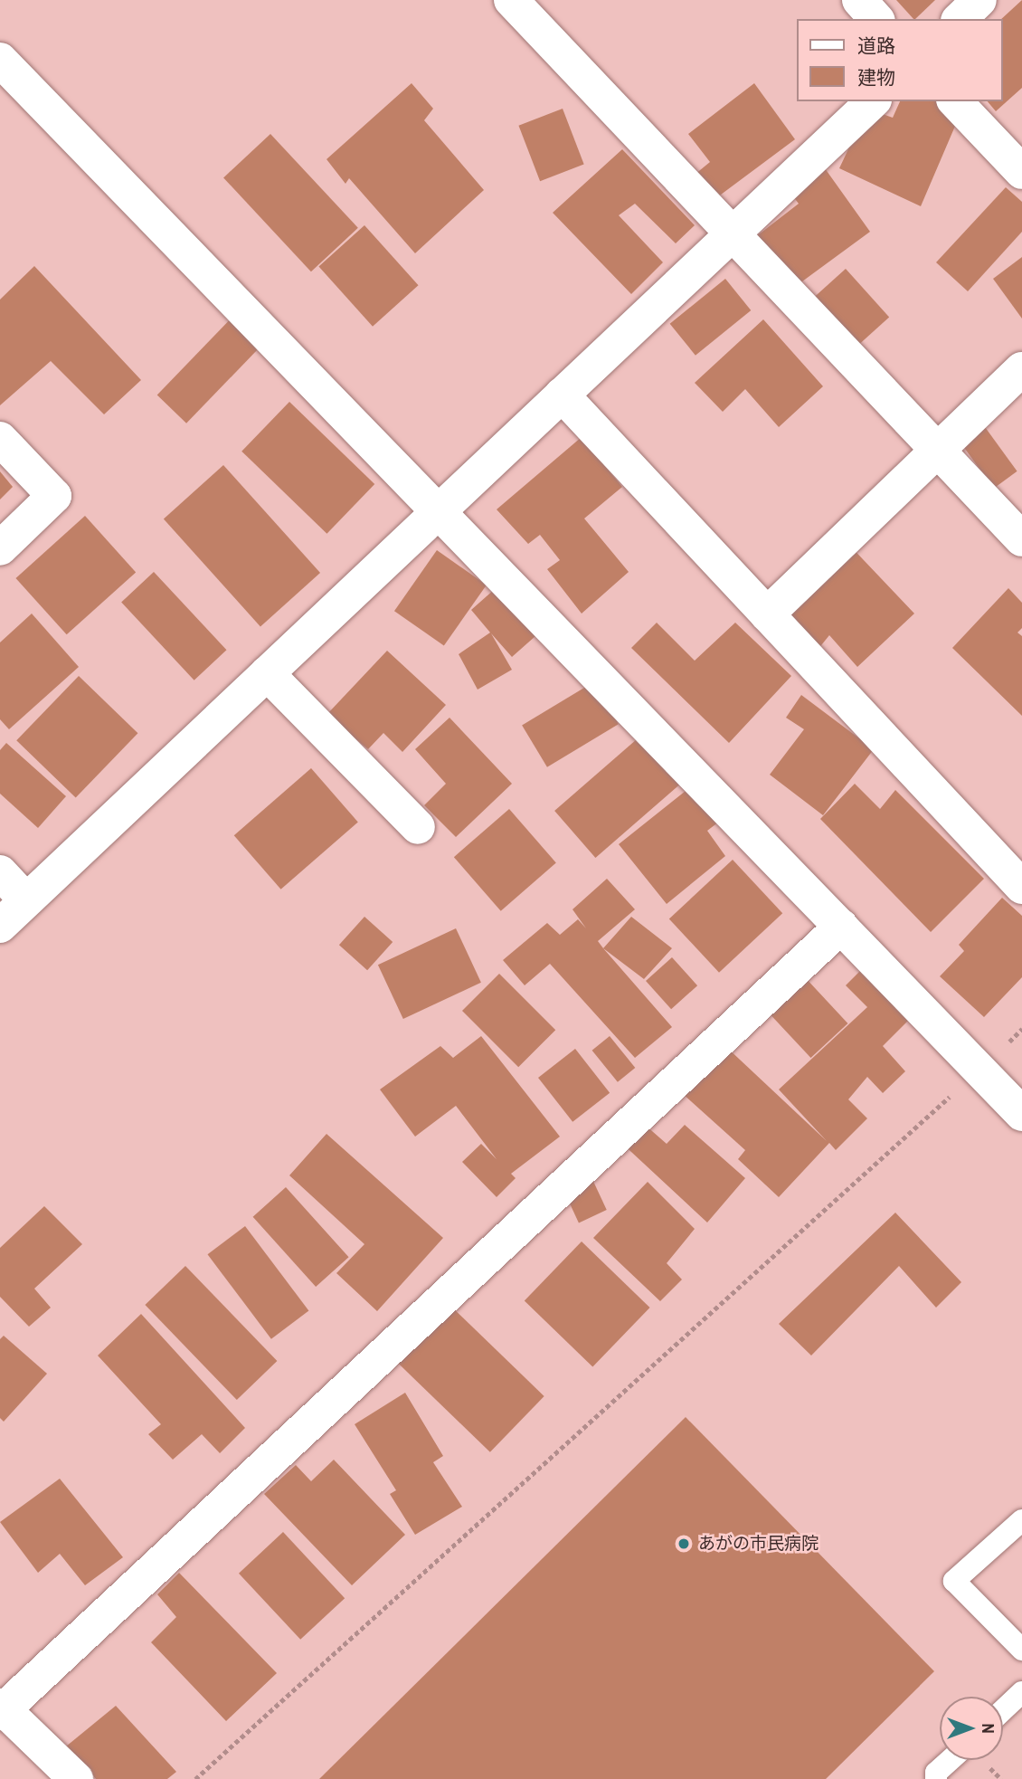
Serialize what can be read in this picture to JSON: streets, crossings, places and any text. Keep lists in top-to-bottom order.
{
  "places": ["あがの市民病院"],
  "legend": ["道路", "建物"],
  "north": "right"
}
